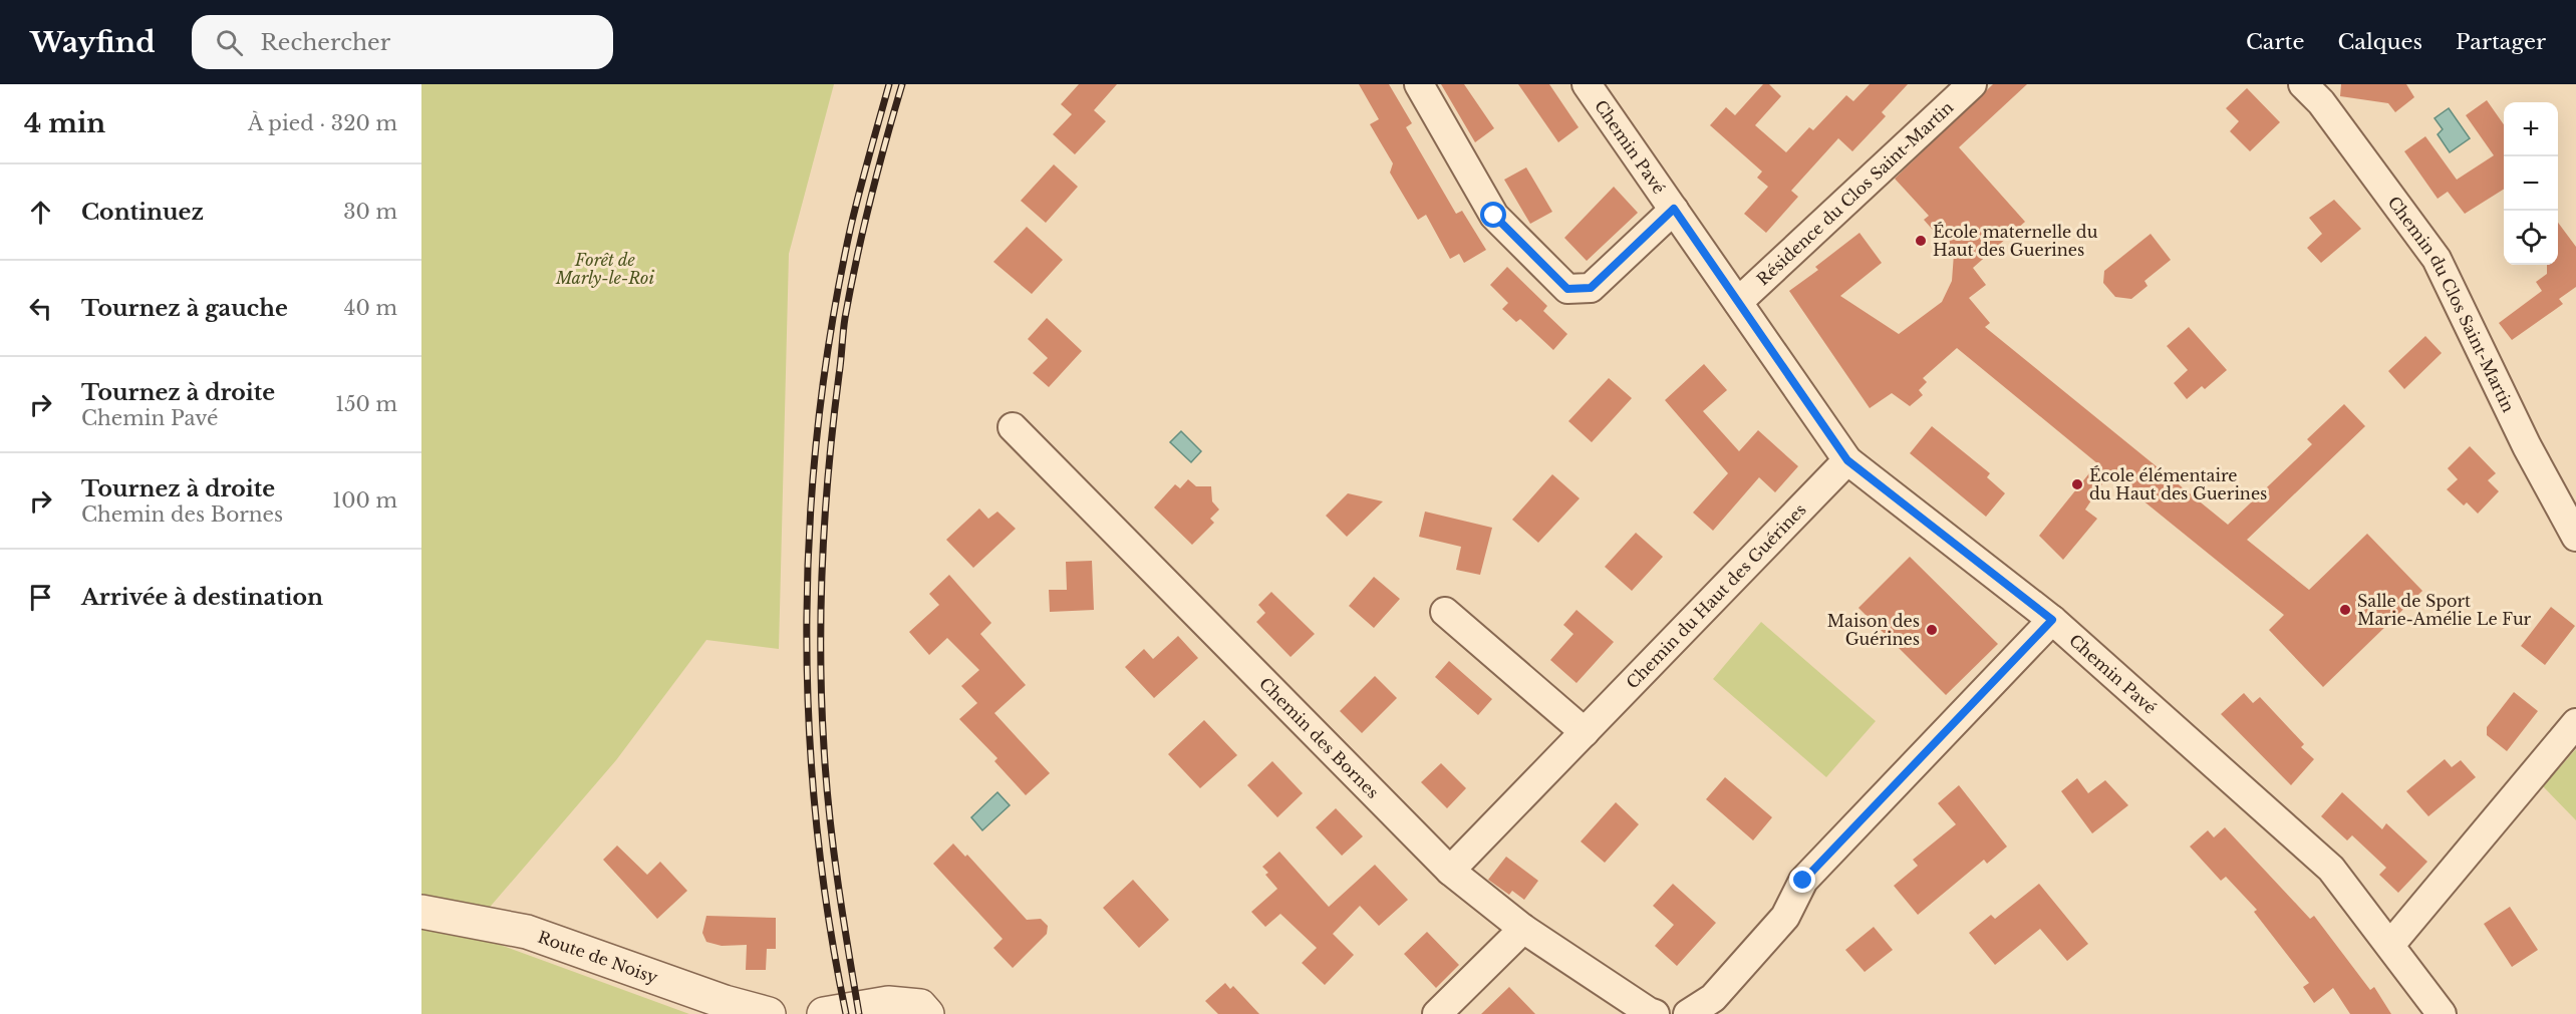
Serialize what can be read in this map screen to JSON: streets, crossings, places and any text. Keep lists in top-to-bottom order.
{
  "streets": {
    "street": [
      "Chemin Pavé",
      "Résidence du Clos Saint-Martin",
      "Chemin du Clos Saint-Martin",
      "Chemin du Haut des Guérines",
      "Chemin des Bornes",
      "Route de Noisy"
    ]
  },
  "crossings": [
    ["Chemin Pavé", "Résidence du Clos Saint-Martin"],
    ["Chemin Pavé", "Chemin du Haut des Guérines"],
    ["Chemin du Haut des Guérines", "Chemin des Bornes"]
  ],
  "parks": ["Forêt de Marly-le-Roi"],
  "places": [
    "École maternelle du Haut des Guerines",
    "École élémentaire du Haut des Guerines",
    "Salle de Sport Marie-Amélie Le Fur",
    "Maison des Guérines"
  ],
  "page": {
    "header": "Wayfind",
    "search": "Rechercher",
    "nav": ["Carte", "Calques", "Partager"],
    "heading": ["4 min", "À pied · 320 m"],
    "map_buttons": ["+", "−"],
    "list": [
      ["Continuez", "30 m"],
      ["Tournez à gauche", "40 m"],
      ["Tournez à droite", "Chemin Pavé", "150 m"],
      ["Tournez à droite", "Chemin des Bornes", "100 m"],
      "Arrivée à destination"
    ]
  }
}
